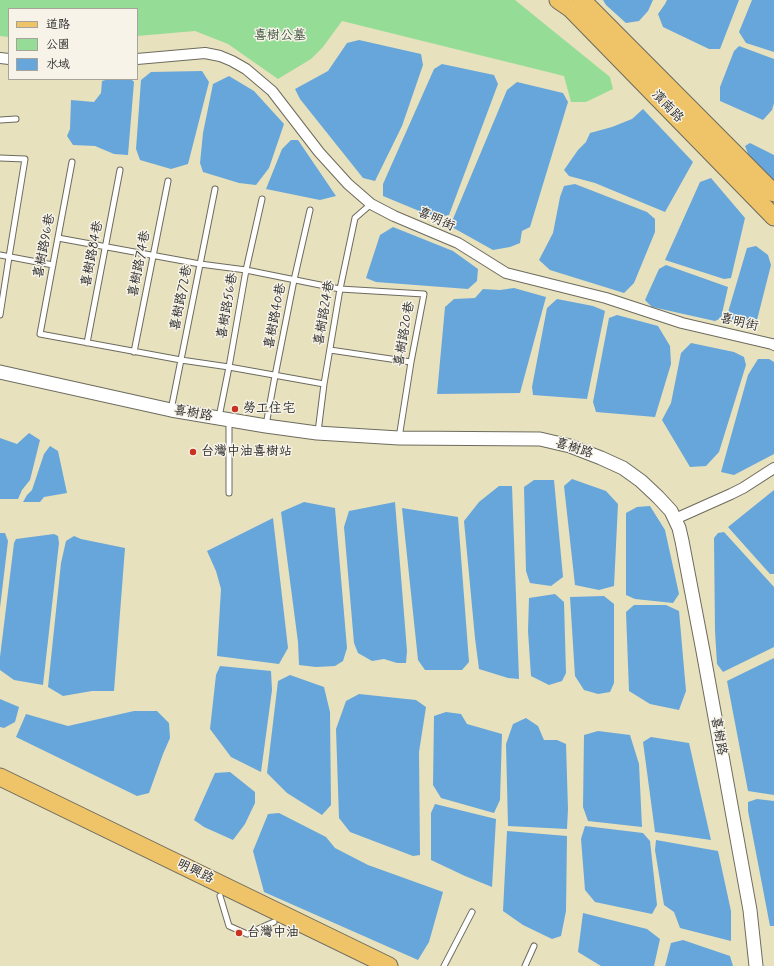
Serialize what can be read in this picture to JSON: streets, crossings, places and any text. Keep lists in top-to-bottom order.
{
  "streets": {
    "main road": ["濱南路", "明興路"],
    "street": ["喜明街", "喜樹路"],
    "lane": [
      "喜樹路96巷",
      "喜樹路84巷",
      "喜樹路74巷",
      "喜樹路72巷",
      "喜樹路56巷",
      "喜樹路24巷",
      "喜樹路40巷",
      "喜樹路20巷"
    ]
  },
  "crossings": [
    ["喜明街", "喜樹路24巷"],
    ["喜樹路96巷", "喜樹路84巷"],
    ["喜樹路72巷", "喜樹路"],
    ["喜樹路56巷", "喜樹路"],
    ["喜樹路24巷", "喜樹路20巷"],
    ["喜樹路24巷", "喜樹路"],
    ["喜樹路40巷", "喜樹路"],
    ["喜樹路20巷", "喜樹路"]
  ],
  "parks": ["喜樹公墓"],
  "places": ["勞工住宅", "台灣中油喜樹站", "台灣中油"],
  "legend": ["道路", "公園", "水域"]
}
